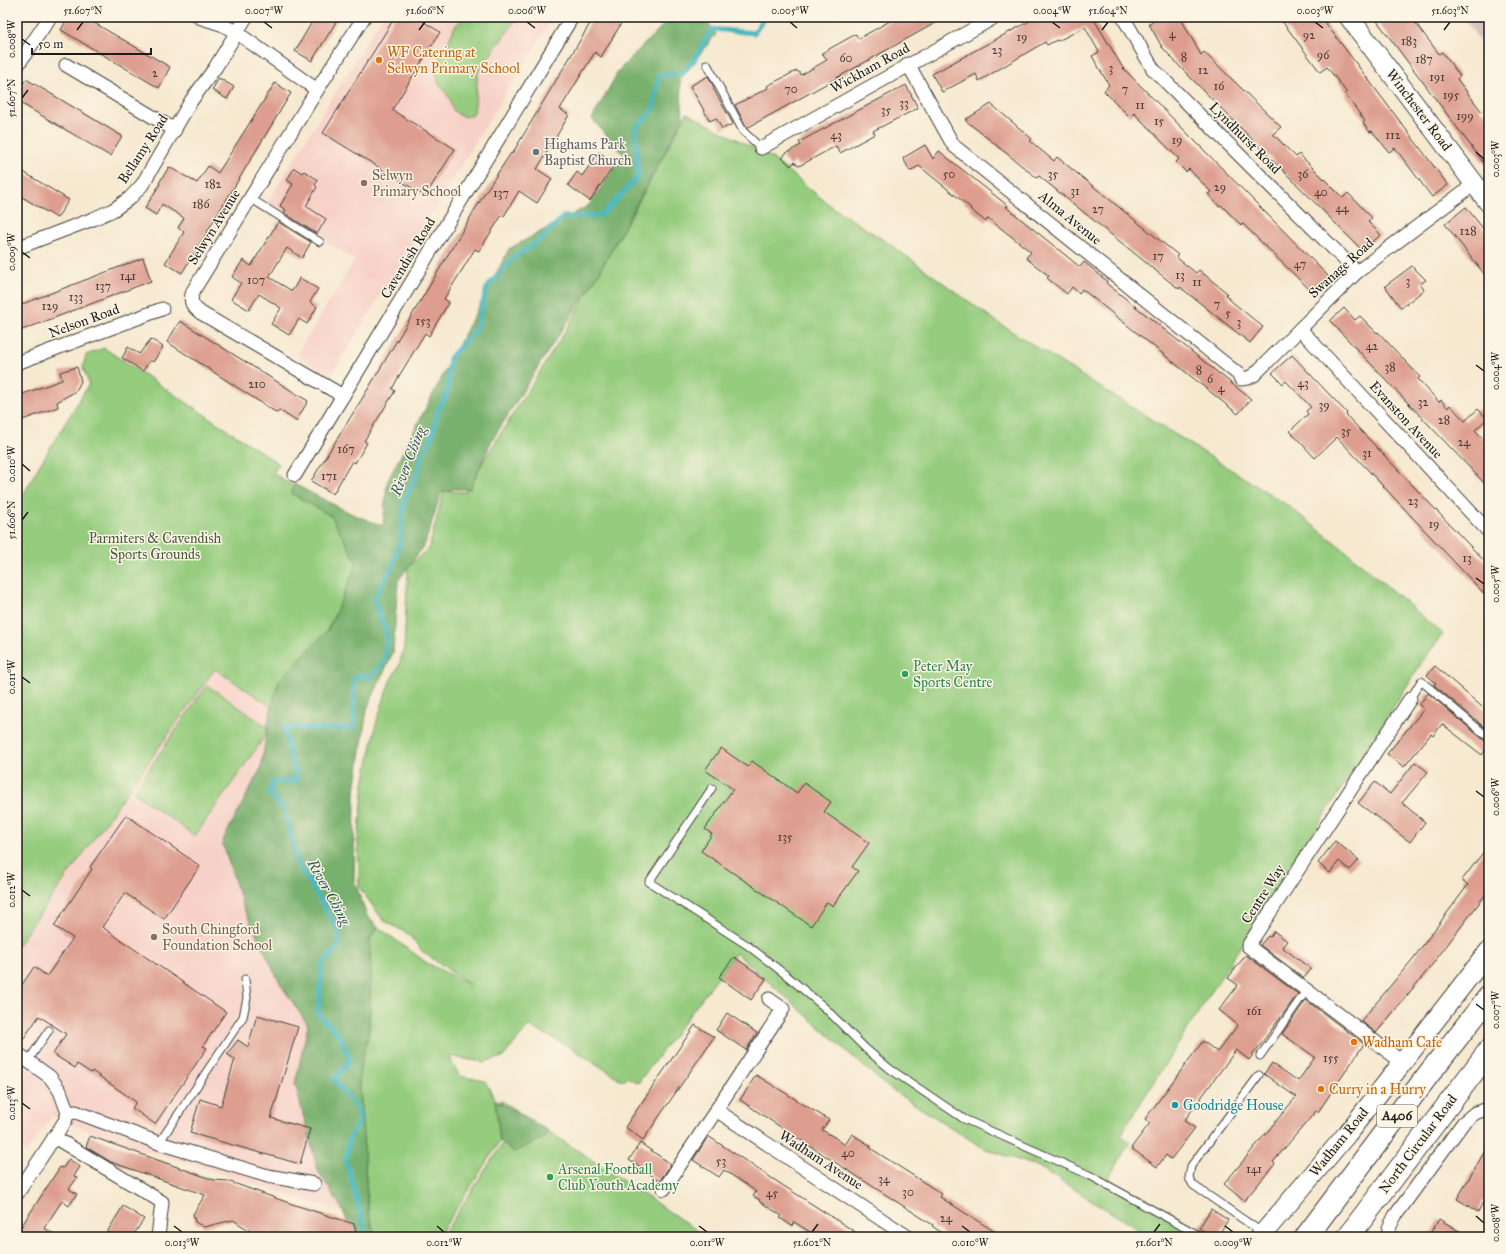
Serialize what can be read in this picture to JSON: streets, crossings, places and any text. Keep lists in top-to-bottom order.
{
  "streets": {
    "highway": ["A406", "North Circular Road"],
    "street": [
      "Wickham Road",
      "Winchester Road",
      "Lyndhurst Road",
      "Bellamy Road",
      "Alma Avenue",
      "Selwyn Avenue",
      "Cavendish Road",
      "Swanage Road",
      "Nelson Road",
      "Evanston Avenue",
      "Centre Way",
      "Wadham Road",
      "Wadham Avenue"
    ]
  },
  "crossings": [
    ["Wickham Road", "Alma Avenue"],
    ["Winchester Road", "Swanage Road"],
    ["Lyndhurst Road", "Swanage Road"],
    ["Alma Avenue", "Swanage Road"],
    ["Selwyn Avenue", "Cavendish Road"],
    ["Swanage Road", "Evanston Avenue"],
    ["Centre Way", "Wadham Road"]
  ],
  "water": ["River Ching"],
  "parks": ["Parmiters & Cavendish Sports Grounds"],
  "places": [
    "WF Catering at Selwyn Primary School",
    "Highams Park Baptist Church",
    "Selwyn Primary School",
    "Peter May Sports Centre",
    "South Chingford Foundation School",
    "Wadham Cafe",
    "Curry in a Hurry",
    "Goodridge House",
    "Arsenal Football Club Youth Academy"
  ],
  "house_numbers": [
    "4",
    "92",
    "19",
    "183",
    "23",
    "96",
    "8",
    "60",
    "187",
    "3",
    "12",
    "2",
    "191",
    "16",
    "70",
    "7",
    "195",
    "33",
    "11",
    "35",
    "199",
    "15",
    "43",
    "112",
    "19",
    "50",
    "35",
    "36",
    "182",
    "29",
    "31",
    "40",
    "137",
    "186",
    "44",
    "27",
    "128",
    "17",
    "47",
    "13",
    "141",
    "107",
    "3",
    "11",
    "137",
    "133",
    "7",
    "129",
    "5",
    "153",
    "3",
    "42",
    "38",
    "8",
    "6",
    "43",
    "210",
    "4",
    "32",
    "39",
    "28",
    "35",
    "24",
    "167",
    "31",
    "171",
    "23",
    "19",
    "13",
    "135",
    "161",
    "155",
    "40",
    "53",
    "141",
    "34",
    "30",
    "45",
    "24"
  ],
  "scale_bar": "50 m",
  "coordinates": [
    "51.607°N",
    "0.007°W",
    "51.606°N",
    "0.006°W",
    "0.005°W",
    "0.004°W",
    "51.604°N",
    "0.003°W",
    "51.603°N",
    "0.008°W",
    "0.009°W",
    "0.010°W",
    "0.011°W",
    "0.012°W",
    "0.013°W",
    "51.602°N",
    "51.601°N"
  ]
}
